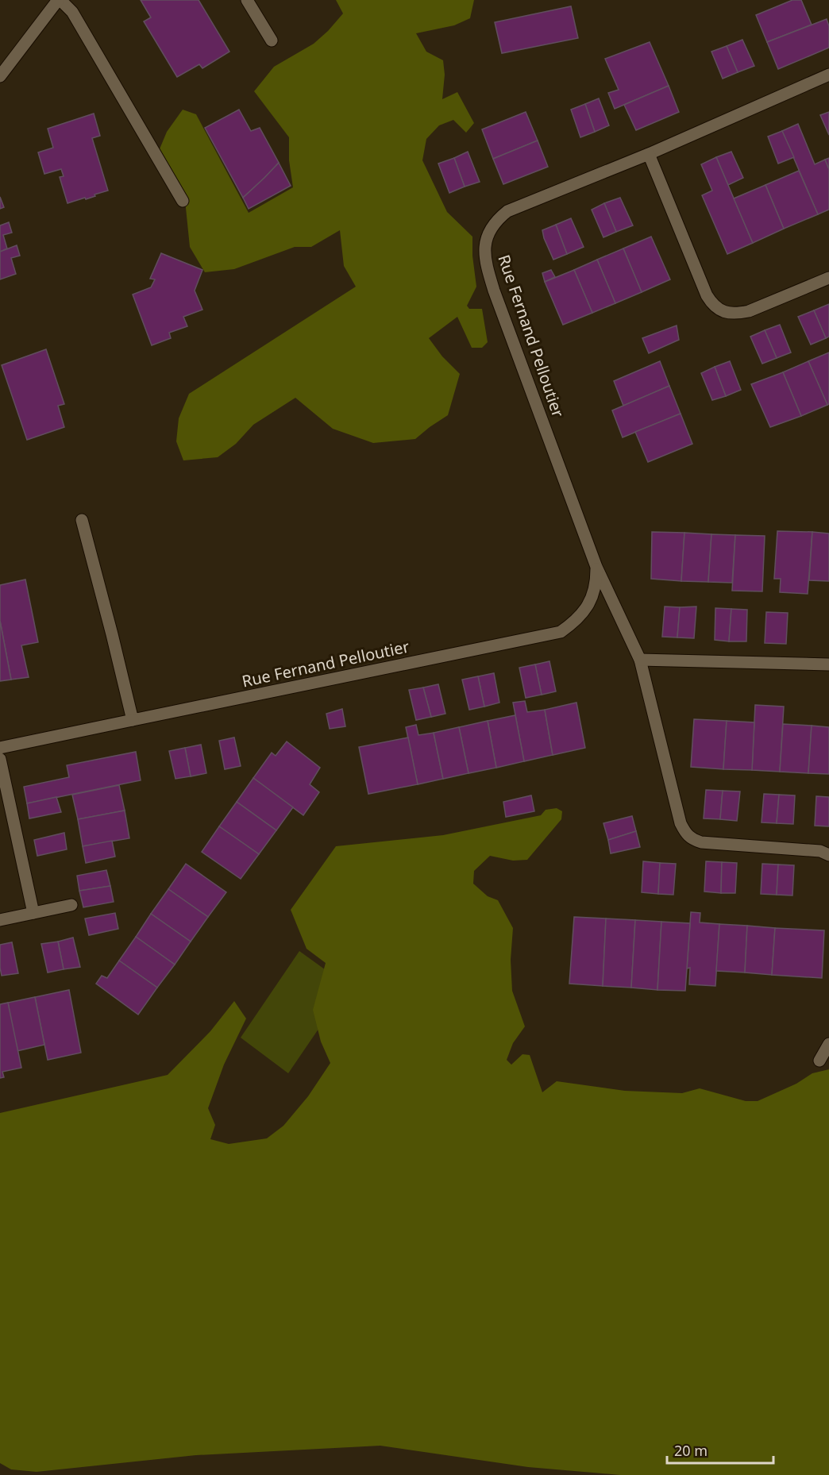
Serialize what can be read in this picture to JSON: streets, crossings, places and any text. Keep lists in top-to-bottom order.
{
  "streets": {
    "street": ["Rue Fernand Pelloutier"]
  },
  "scale_bar": "20 m"
}
